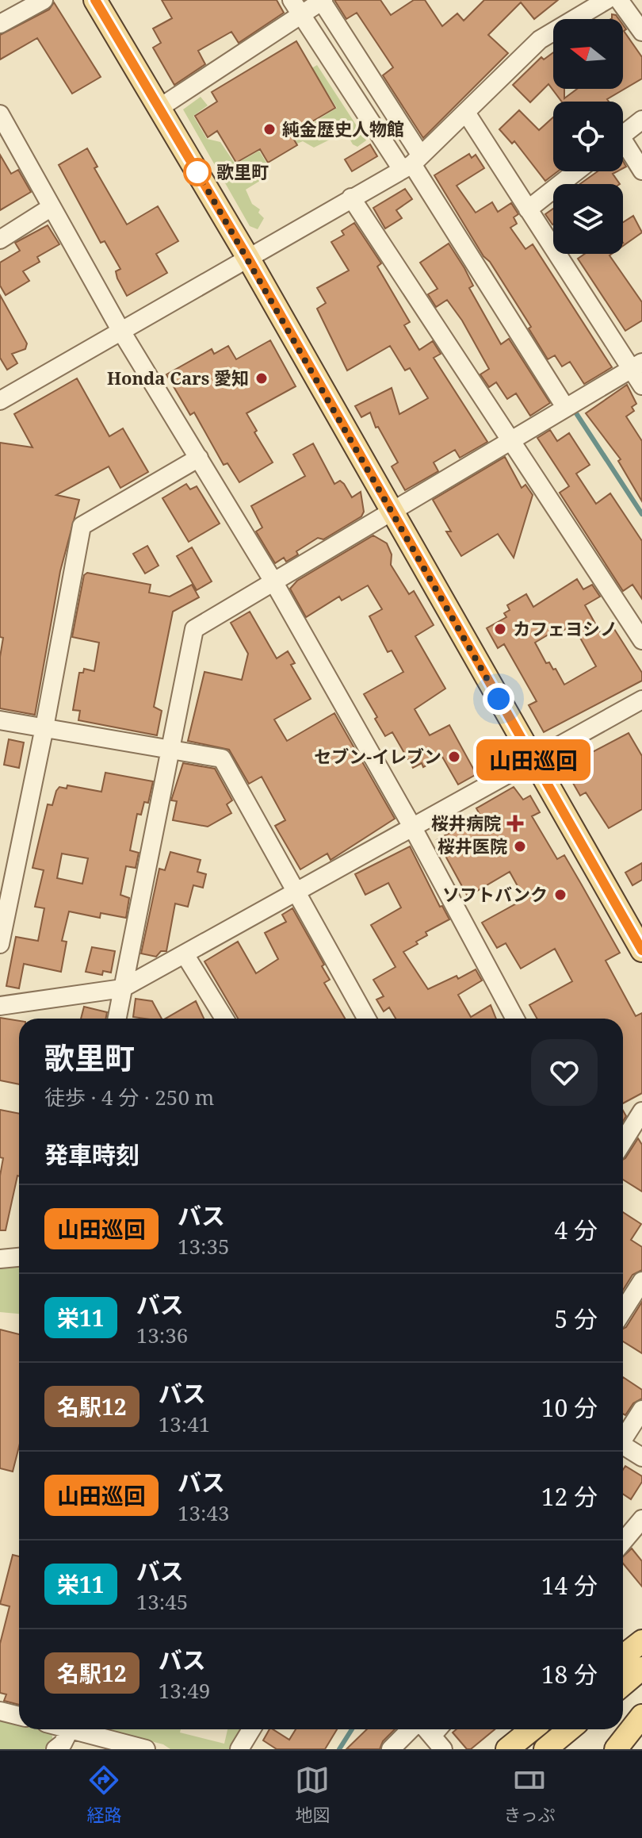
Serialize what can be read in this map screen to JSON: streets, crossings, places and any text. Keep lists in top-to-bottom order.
{
  "places": {
    "other": [
      "純金歴史人物館",
      "歌里町",
      "Honda Cars 愛知",
      "カフェヨシノ",
      "セブン-イレブン",
      "桜井医院",
      "ソフトバンク"
    ],
    "health": ["桜井病院"]
  },
  "lines": ["bus line 山田巡回"],
  "north": "left",
  "page": {
    "on_map": "山田巡回",
    "heading": [
      ["歌里町", "徒歩 · 4 分 · 250 m"],
      "発車時刻"
    ],
    "list": [
      {
        "mark": "山田巡回",
        "name": "バス",
        "note": "13:35",
        "value": "4 分"
      },
      {
        "mark": "栄11",
        "name": "バス",
        "note": "13:36",
        "value": "5 分"
      },
      {
        "mark": "名駅12",
        "name": "バス",
        "note": "13:41",
        "value": "10 分"
      },
      {
        "mark": "山田巡回",
        "name": "バス",
        "note": "13:43",
        "value": "12 分"
      },
      {
        "mark": "栄11",
        "name": "バス",
        "note": "13:45",
        "value": "14 分"
      },
      {
        "mark": "名駅12",
        "name": "バス",
        "note": "13:49",
        "value": "18 分"
      }
    ],
    "tabs": ["経路", "地図", "きっぷ"]
  }
}
